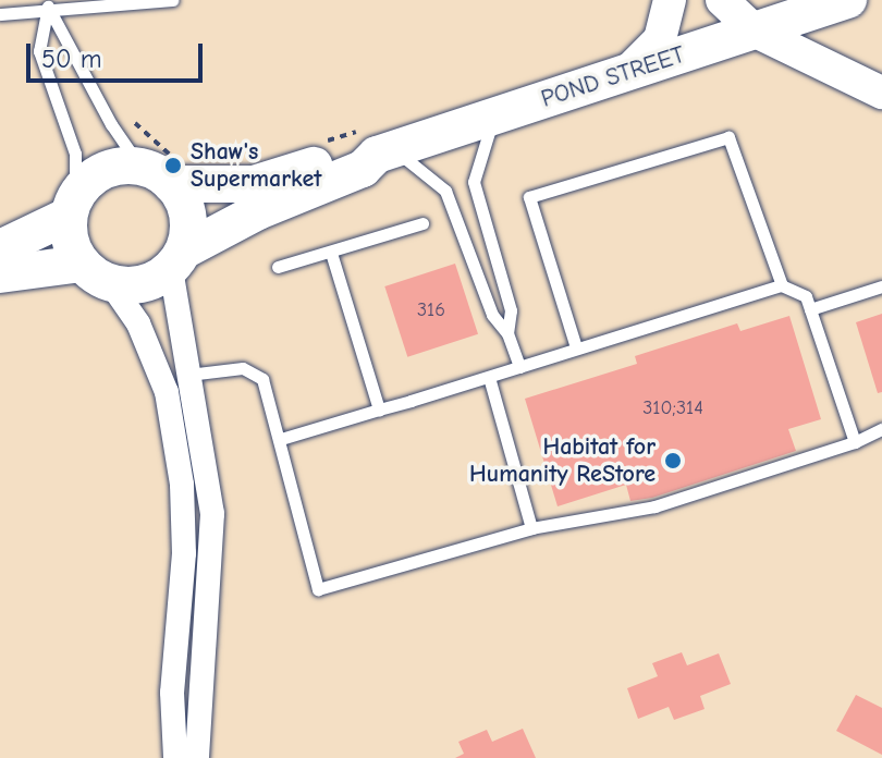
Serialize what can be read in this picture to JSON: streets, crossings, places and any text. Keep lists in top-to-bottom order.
{
  "streets": {
    "main road": ["POND STREET"]
  },
  "places": ["Shaw's Supermarket", "Habitat for Humanity ReStore"],
  "house_numbers": ["316", "310;314"],
  "scale_bar": "50 m"
}
